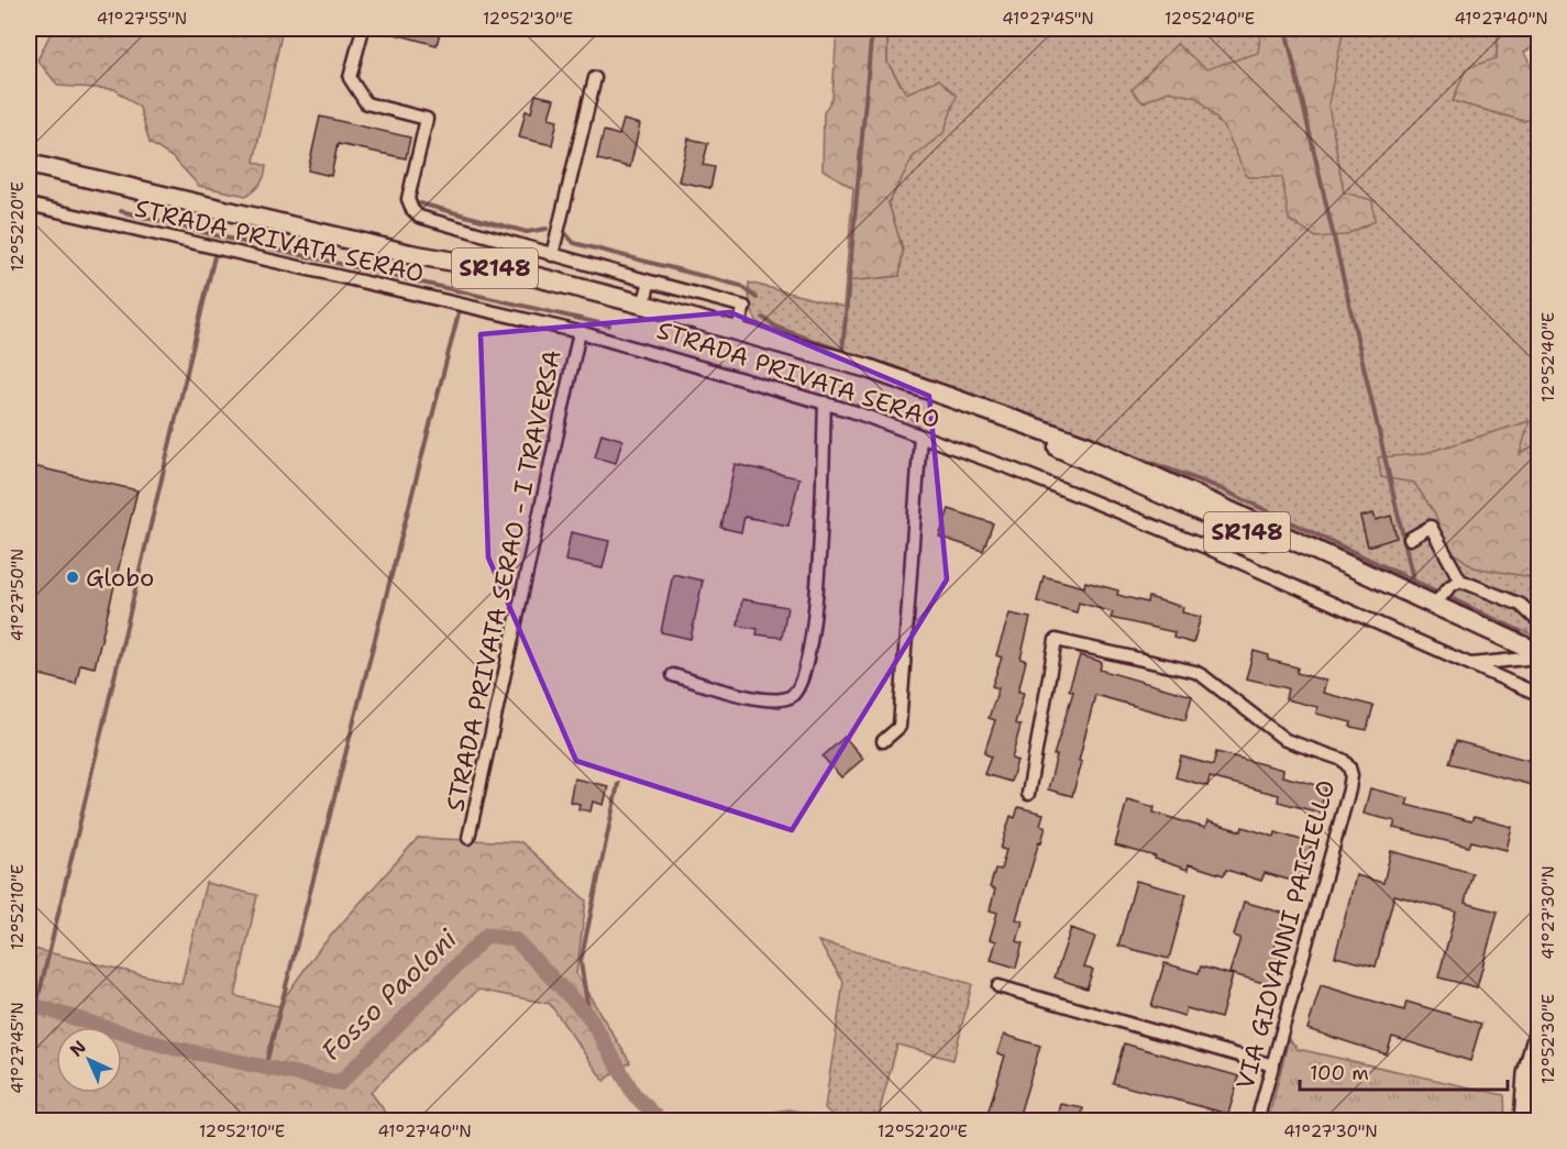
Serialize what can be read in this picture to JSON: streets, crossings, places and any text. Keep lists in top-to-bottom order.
{
  "streets": {
    "main road": ["SR148"],
    "street": ["STRADA PRIVATA SERAO", "STRADA PRIVATA SERAO - I TRAVERSA", "VIA GIOVANNI PAISIELLO"]
  },
  "crossings": [
    ["STRADA PRIVATA SERAO", "SR148"],
    ["STRADA PRIVATA SERAO", "STRADA PRIVATA SERAO - I TRAVERSA"]
  ],
  "water": ["Fosso Paoloni"],
  "places": ["Globo"],
  "scale_bar": "100 m",
  "north": "top left",
  "coordinates": [
    "41°27'55\"N",
    "12°52'30\"E",
    "41°27'45\"N",
    "12°52'40\"E",
    "41°27'40\"N",
    "12°52'20\"E",
    "41°27'50\"N",
    "12°52'10\"E",
    "41°27'30\"N"
  ]
}
